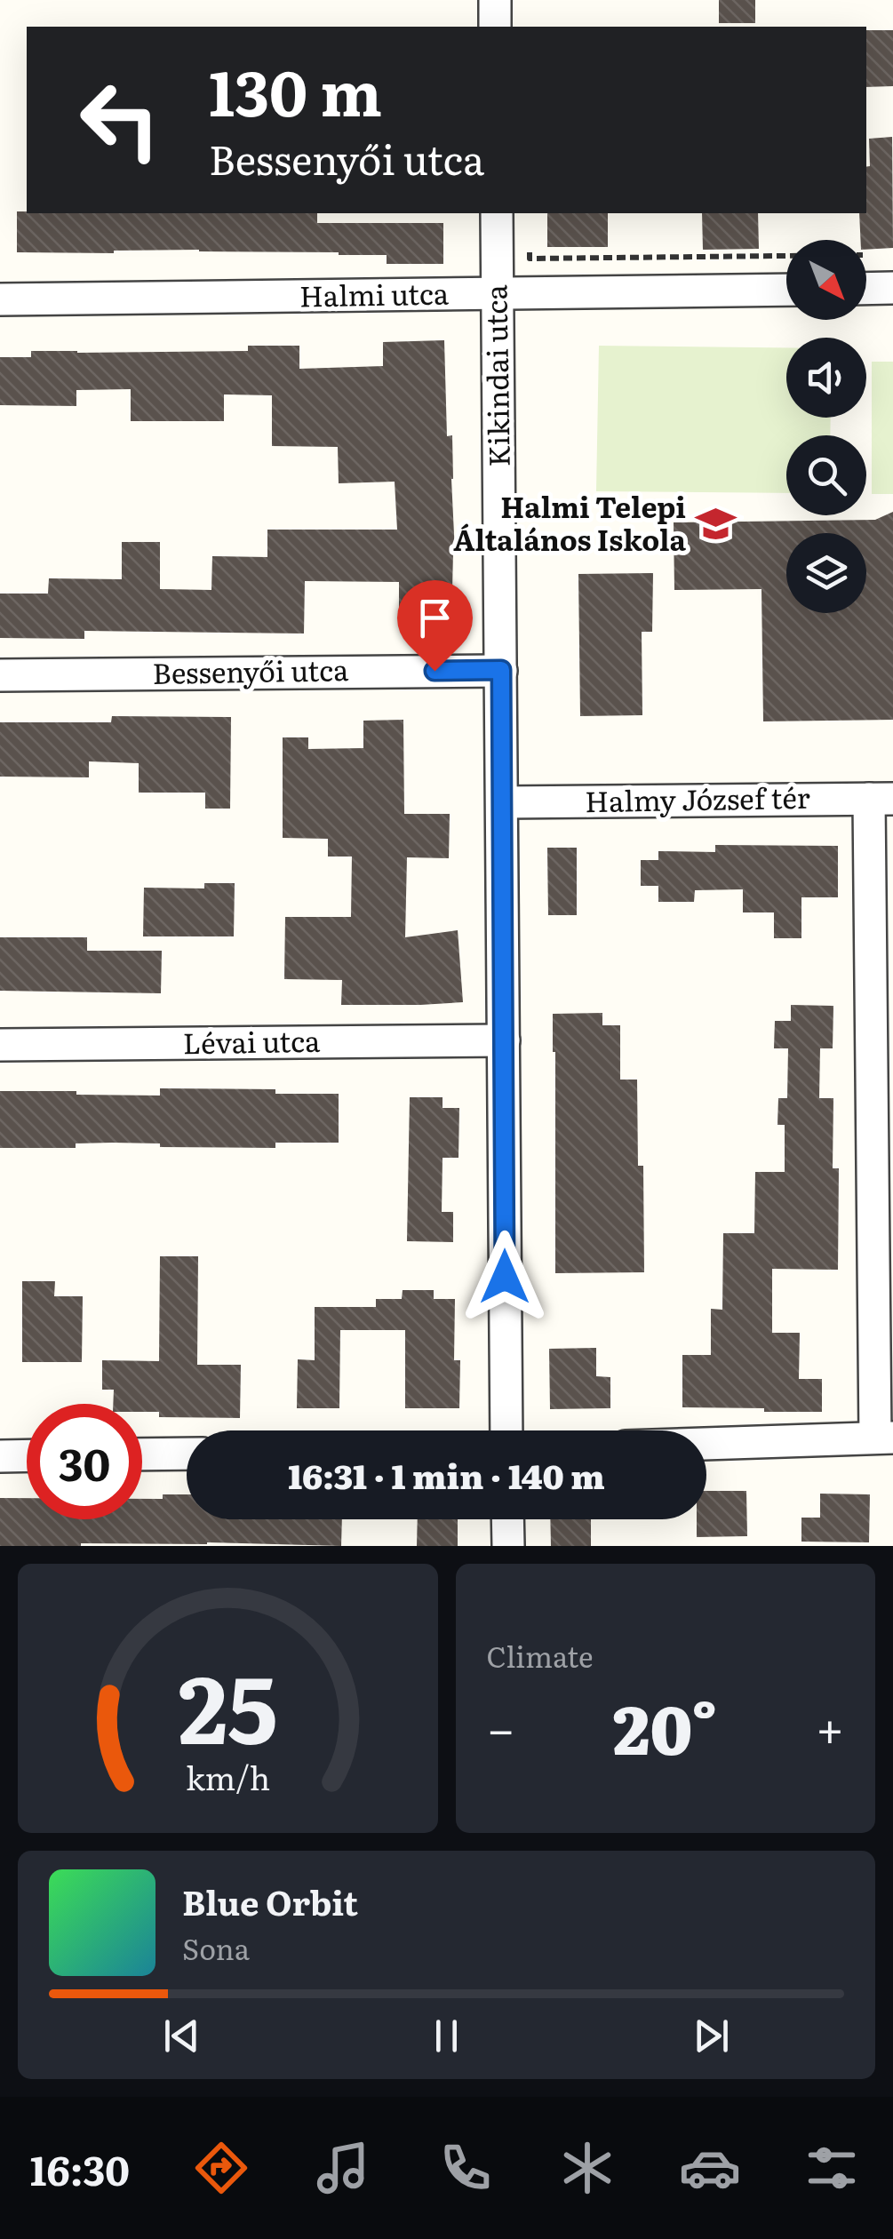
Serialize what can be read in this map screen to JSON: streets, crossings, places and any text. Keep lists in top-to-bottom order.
{
  "streets": {
    "street": [
      "Halmi utca",
      "Kikindai utca",
      "Bessenyői utca",
      "Halmy József tér",
      "Lévai utca"
    ]
  },
  "crossings": [
    ["Halmi utca", "Kikindai utca"],
    ["Kikindai utca", "Bessenyői utca"],
    ["Kikindai utca", "Halmy József tér"],
    ["Kikindai utca", "Lévai utca"]
  ],
  "places": {
    "school or university": ["Halmi Telepi Általános Iskola"]
  },
  "north": "bottom right",
  "page": {
    "turn": ["130 m", "Bessenyői utca"],
    "limit": "30",
    "trip": "16:31 · 1 min · 140 m",
    "tile": "Climate",
    "heat": ["−", "20°", "+"],
    "song": ["Blue Orbit", "Sona"],
    "tabs": "16:30",
    "gauge": ["25", "km/h"]
  }
}
